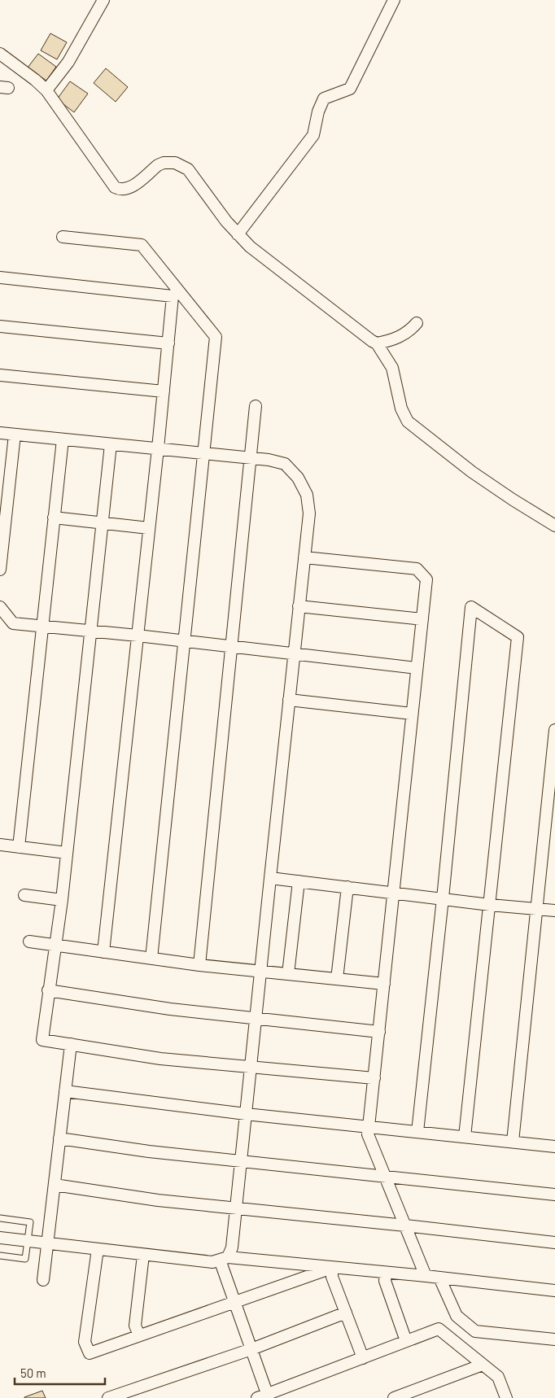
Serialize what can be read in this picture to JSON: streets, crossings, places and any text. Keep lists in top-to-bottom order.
{
  "scale_bar": "50 m"
}
